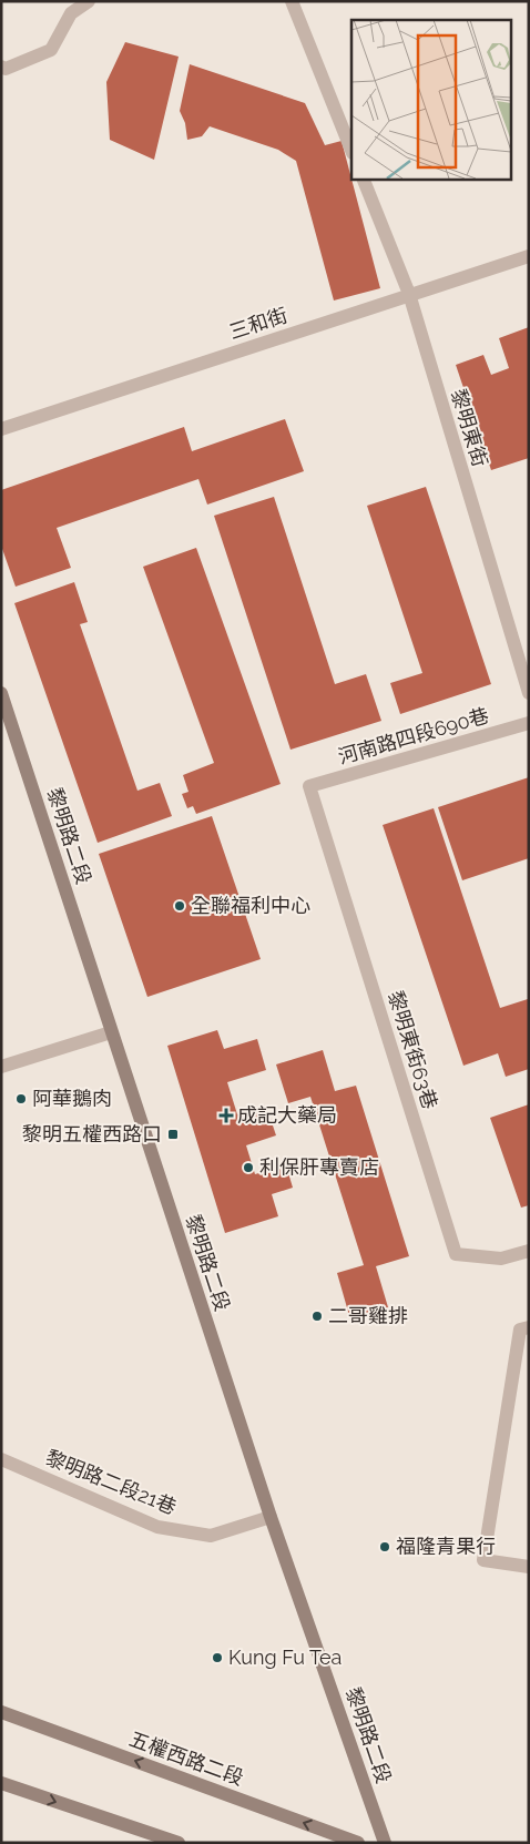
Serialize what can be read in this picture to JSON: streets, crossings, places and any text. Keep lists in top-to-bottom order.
{
  "streets": {
    "main road": ["黎明路二段", "五權西路二段"],
    "street": [
      "三和街",
      "黎明東街",
      "河南路四段690巷",
      "黎明東街63巷",
      "黎明路二段21巷"
    ]
  },
  "crossings": [
    ["三和街", "黎明東街"],
    ["河南路四段690巷", "黎明東街63巷"],
    ["黎明路二段", "黎明路二段21巷"]
  ],
  "places": {
    "other": [
      "全聯福利中心",
      "阿華鵝肉",
      "利保肝專賣店",
      "二哥雞排",
      "福隆青果行",
      "Kung Fu Tea"
    ],
    "health": ["成記大藥局"],
    "transit": ["黎明五權西路口"]
  }
}
